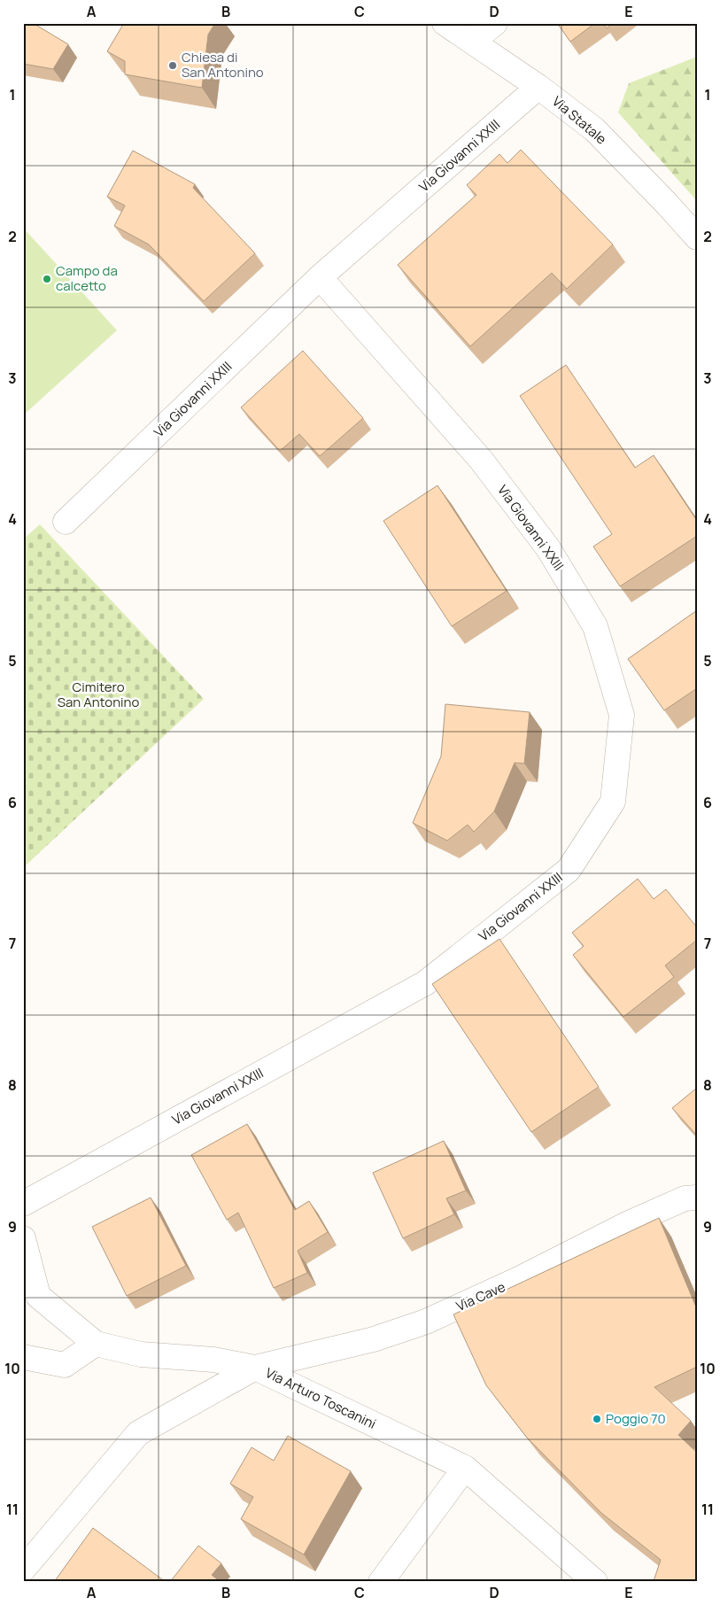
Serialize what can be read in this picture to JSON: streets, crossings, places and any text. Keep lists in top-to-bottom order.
{
  "streets": {
    "street": [
      "Via Statale",
      "Via Giovanni XXIII",
      "Via Cave",
      "Via Arturo Toscanini"
    ]
  },
  "crossings": [
    ["Via Statale", "Via Giovanni XXIII"],
    ["Via Cave", "Via Arturo Toscanini"]
  ],
  "parks": ["Cimitero San Antonino"],
  "places": ["Chiesa di San Antonino", "Campo da calcetto", "Poggio 70"],
  "grid": {
    "columns": [
      "A",
      "B",
      "C",
      "D",
      "E"
    ],
    "rows": [
      "1",
      "2",
      "3",
      "4",
      "5",
      "6",
      "7",
      "8",
      "9",
      "10",
      "11"
    ]
  }
}
